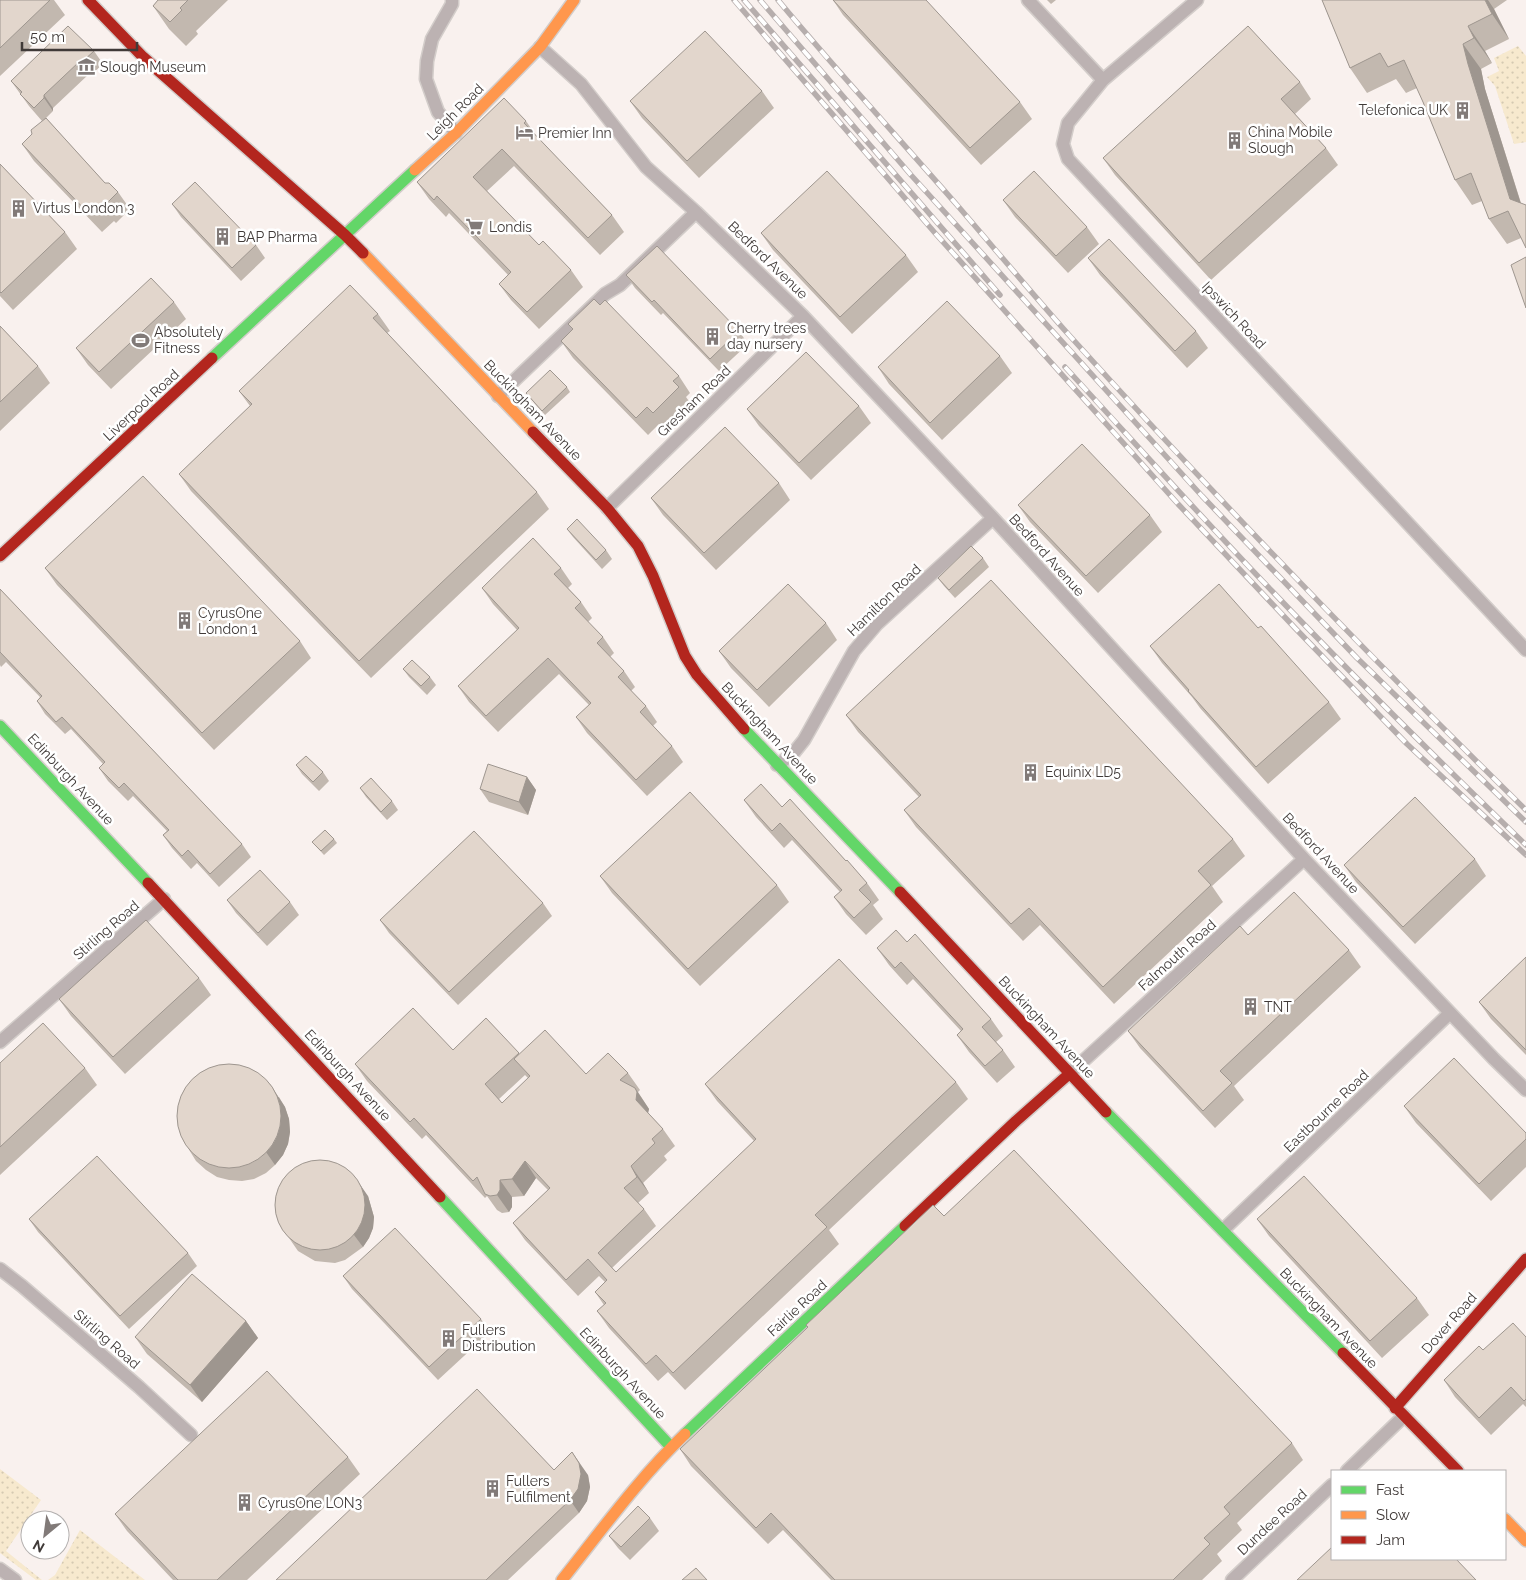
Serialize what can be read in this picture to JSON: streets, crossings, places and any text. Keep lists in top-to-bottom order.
{
  "streets": {
    "street": [
      "Leigh Road",
      "Bedford Avenue",
      "Ipswich Road",
      "Gresham Road",
      "Liverpool Road",
      "Buckingham Avenue",
      "Hamilton Road",
      "Edinburgh Avenue",
      "Stirling Road",
      "Falmouth Road",
      "Eastbourne Road",
      "Fairlie Road",
      "Dover Road",
      "Dundee Road"
    ]
  },
  "crossings": [
    ["Leigh Road", "Bedford Avenue"],
    ["Leigh Road", "Liverpool Road"],
    ["Leigh Road", "Buckingham Avenue"],
    ["Bedford Avenue", "Gresham Road"],
    ["Bedford Avenue", "Hamilton Road"],
    ["Bedford Avenue", "Falmouth Road"],
    ["Bedford Avenue", "Eastbourne Road"],
    ["Gresham Road", "Buckingham Avenue"],
    ["Liverpool Road", "Buckingham Avenue"],
    ["Buckingham Avenue", "Hamilton Road"],
    ["Buckingham Avenue", "Falmouth Road"],
    ["Buckingham Avenue", "Eastbourne Road"],
    ["Buckingham Avenue", "Fairlie Road"],
    ["Buckingham Avenue", "Dover Road"],
    ["Edinburgh Avenue", "Stirling Road"],
    ["Edinburgh Avenue", "Fairlie Road"],
    ["Falmouth Road", "Fairlie Road"]
  ],
  "places": {
    "museum": ["Slough Museum"],
    "building": [
      "Telefonica UK",
      "China Mobile Slough",
      "Virtus London 3",
      "BAP Pharma",
      "Cherry trees day nursery",
      "CyrusOne London 1",
      "Equinix LD5",
      "TNT",
      "Fullers Distribution",
      "Fullers Fulfilment",
      "CyrusOne LON3"
    ],
    "hotel": ["Premier Inn"],
    "supermarket": ["Londis"],
    "sports": ["Absolutely Fitness"]
  },
  "legend": ["Fast", "Slow", "Jam"],
  "scale_bar": "50 m",
  "north": "bottom left"
}
